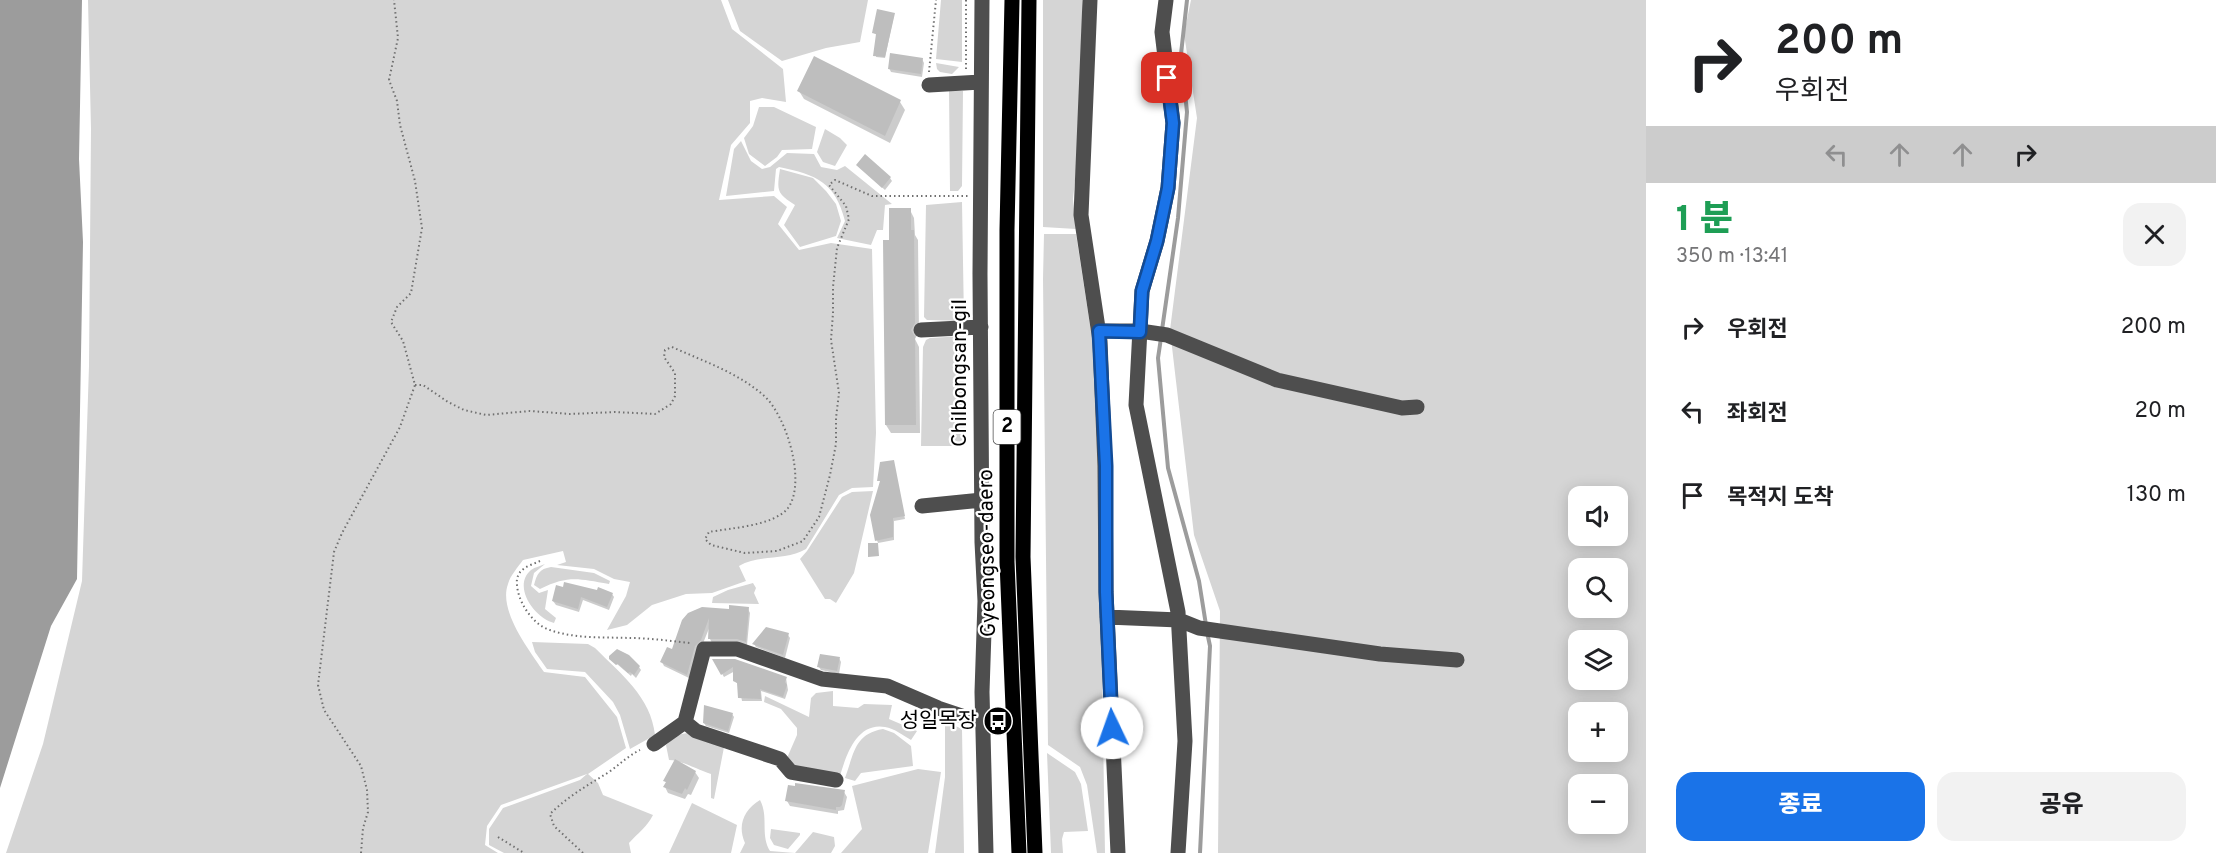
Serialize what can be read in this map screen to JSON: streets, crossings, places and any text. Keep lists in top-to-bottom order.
{
  "streets": {
    "main road": ["2", "Gyeongseo-daero"],
    "street": ["Chilbongsan-gil"]
  },
  "places": {
    "bus stop": ["성일목장"]
  },
  "page": {
    "turn": ["200 m", "우회전"],
    "heading": ["1 분", "350 m · 13:41"],
    "list": [
      {
        "name": "우회전",
        "value": "200 m"
      },
      {
        "name": "좌회전",
        "value": "20 m"
      },
      {
        "name": "목적지 도착",
        "value": "130 m"
      }
    ],
    "map_buttons": ["+", "−"],
    "buttons": ["종료", "공유"]
  }
}
